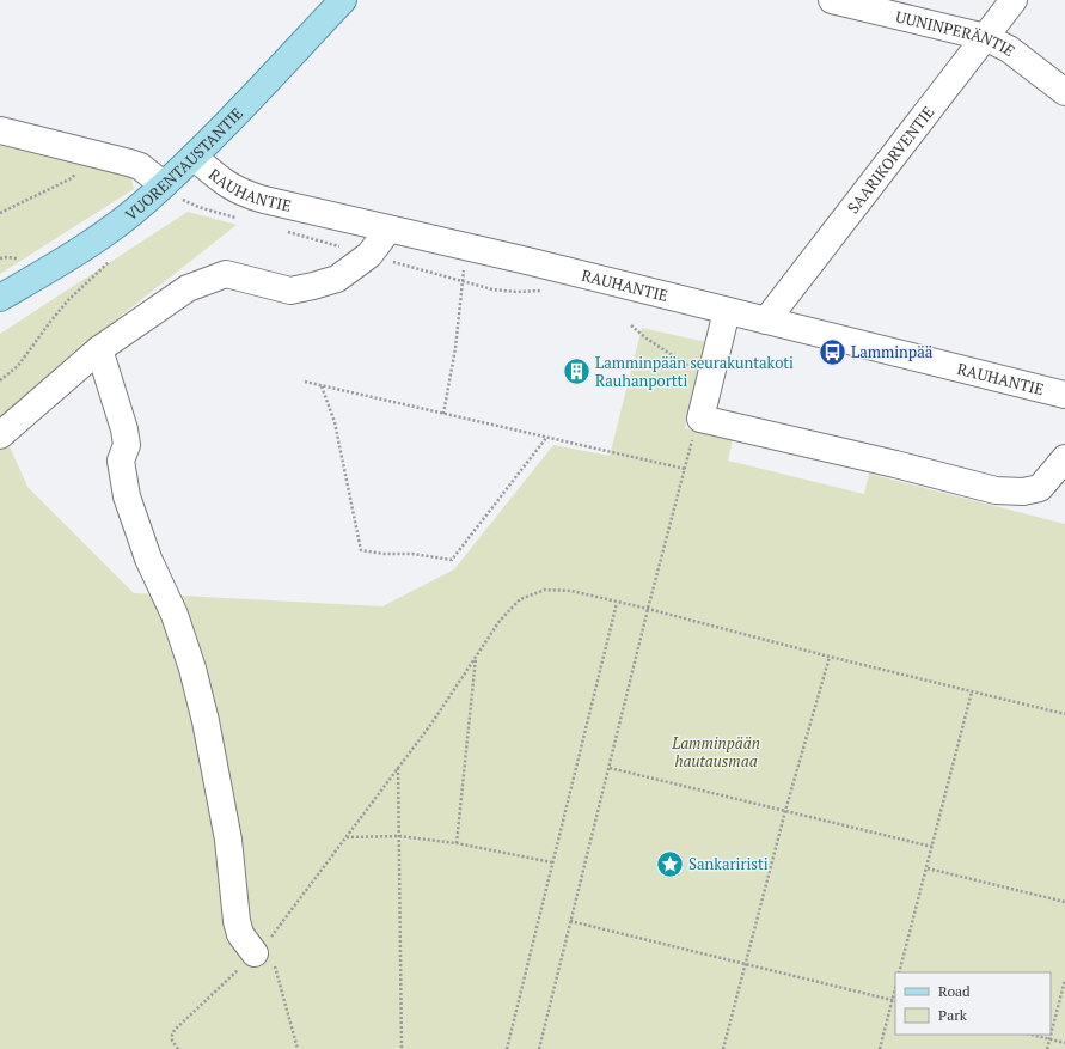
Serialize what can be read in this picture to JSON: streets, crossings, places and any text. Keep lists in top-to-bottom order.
{
  "streets": {
    "main road": ["VUORENTAUSTANTIE"],
    "street": ["UUNINPERÄNTIE", "SAARIKORVENTIE", "RAUHANTIE"]
  },
  "crossings": [
    ["UUNINPERÄNTIE", "SAARIKORVENTIE"],
    ["SAARIKORVENTIE", "RAUHANTIE"],
    ["VUORENTAUSTANTIE", "RAUHANTIE"]
  ],
  "parks": ["Lamminpään hautausmaa"],
  "places": {
    "bus stop": ["Lamminpää"],
    "building": ["Lamminpään seurakuntakoti Rauhanportti"],
    "place": ["Sankariristi"]
  },
  "legend": ["Road", "Park"]
}
